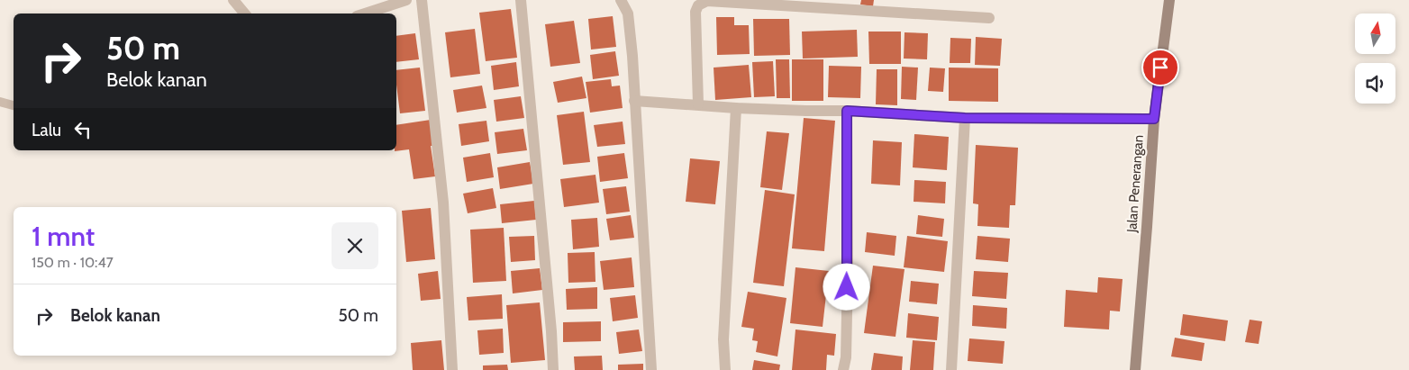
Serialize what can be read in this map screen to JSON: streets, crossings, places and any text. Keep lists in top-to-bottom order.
{
  "streets": {
    "street": ["Jalan Penerangan"]
  },
  "north": "top",
  "page": {
    "turn": ["50 m", "Belok kanan"],
    "then": "Lalu",
    "heading": ["1 mnt", "150 m · 10:47"],
    "list": [
      {
        "name": "Belok kanan",
        "value": "50 m"
      }
    ]
  }
}
